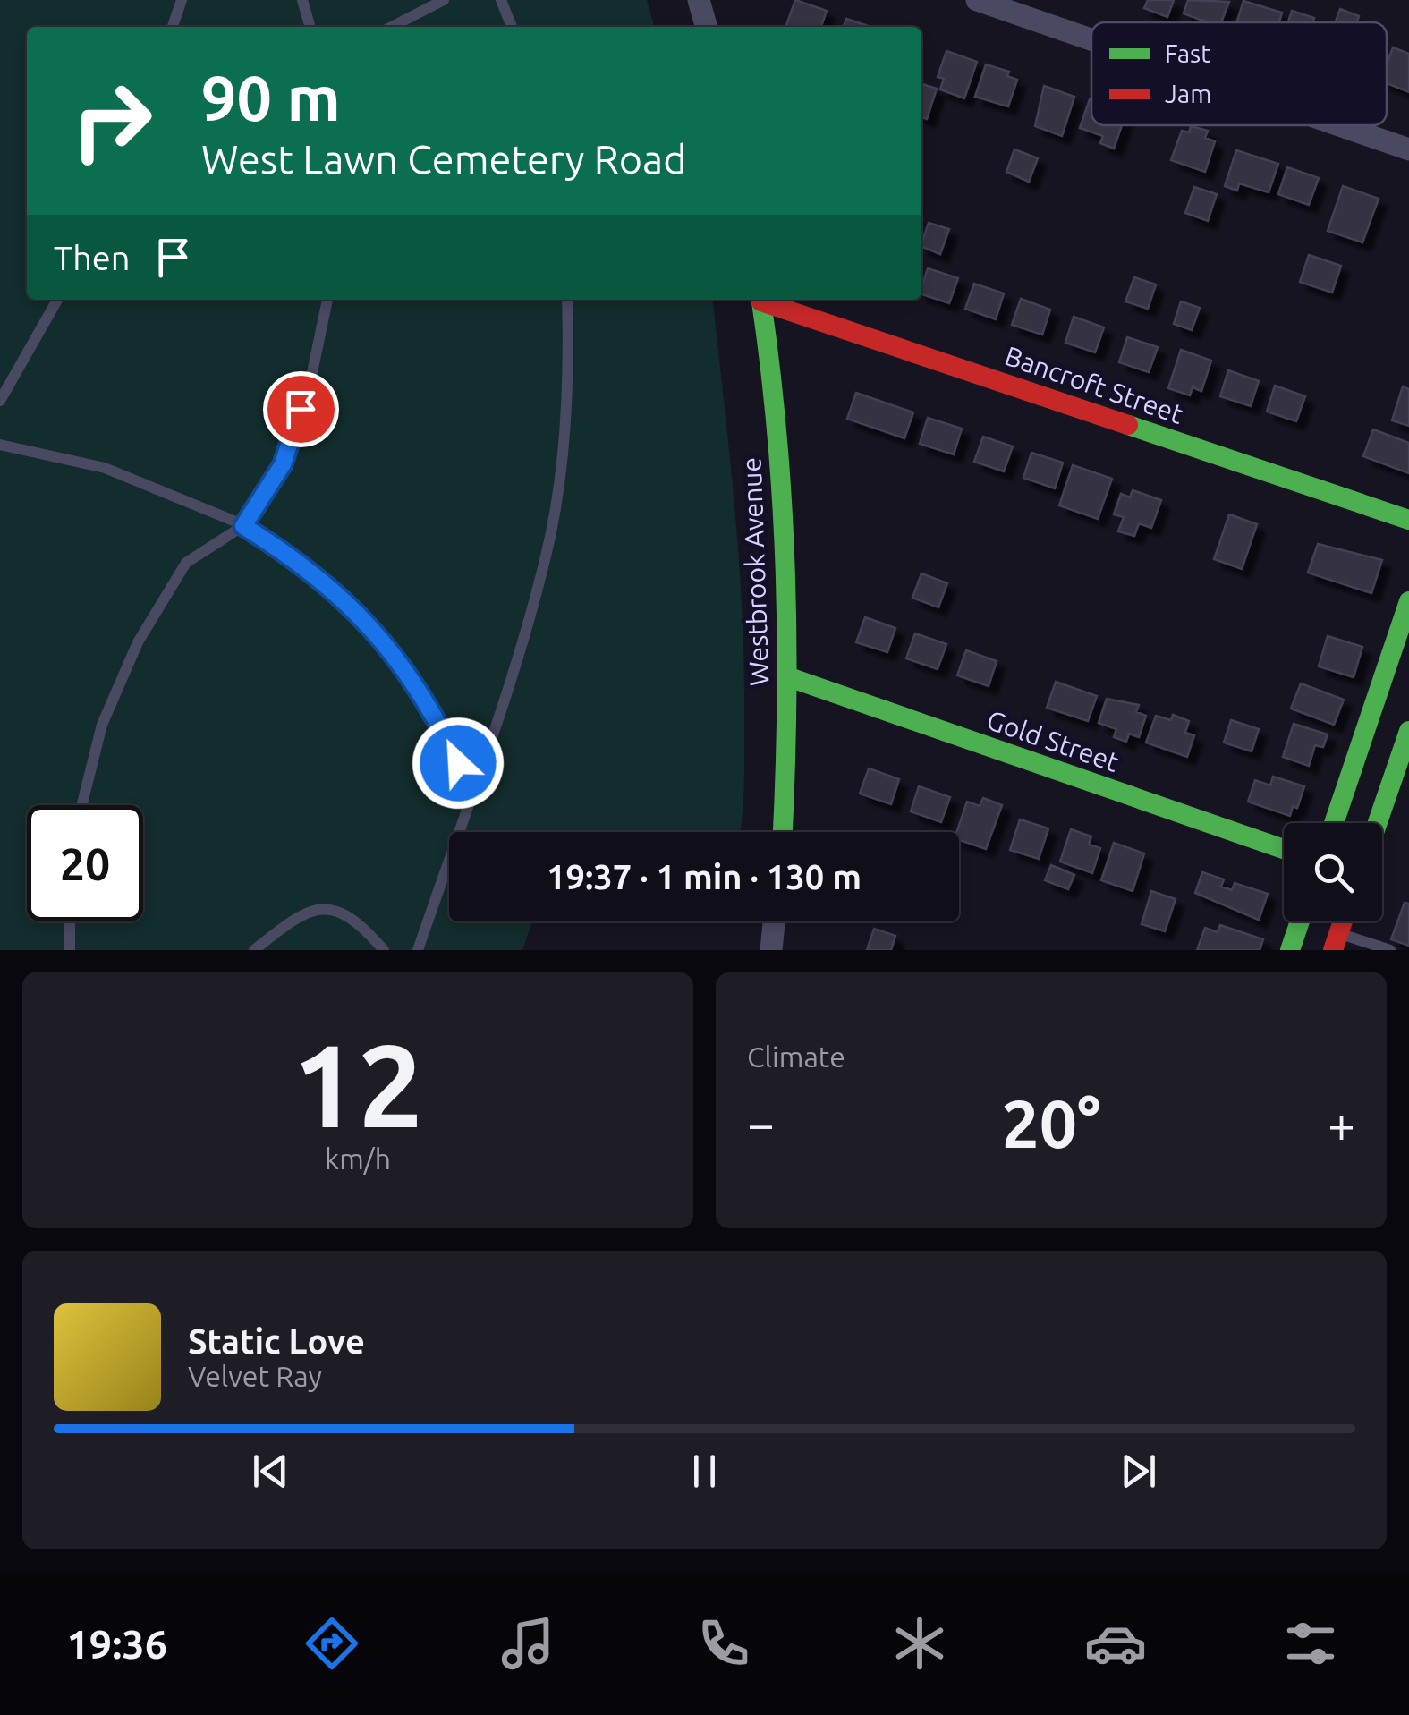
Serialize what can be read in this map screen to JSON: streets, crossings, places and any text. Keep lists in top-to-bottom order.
{
  "streets": {
    "street": ["Bancroft Street", "Westbrook Avenue", "Gold Street"]
  },
  "crossings": [
    ["Westbrook Avenue", "Gold Street"]
  ],
  "legend": ["Fast", "Jam"],
  "page": {
    "turn": ["90 m", "West Lawn Cemetery Road"],
    "then": "Then",
    "limit": "20",
    "trip": "19:37 · 1 min · 130 m",
    "tile": [
      ["12", "km/h"],
      "Climate"
    ],
    "heat": ["−", "20°", "+"],
    "song": ["Static Love", "Velvet Ray"],
    "tabs": "19:36"
  }
}
